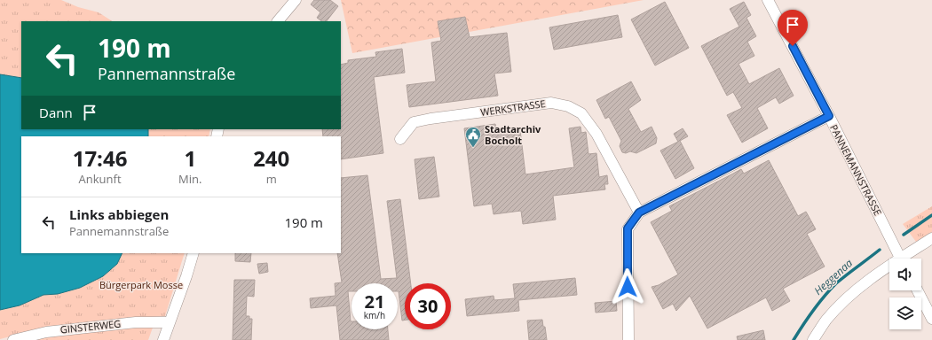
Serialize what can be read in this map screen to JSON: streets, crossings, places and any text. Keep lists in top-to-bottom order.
{
  "streets": {
    "street": ["WERKSTRASSE", "PANNEMANNSTRASSE", "GINSTERWEG"]
  },
  "water": ["Heggenaa"],
  "parks": ["Bürgerpark Mosse"],
  "places": {
    "public building": ["Stadtarchiv Bocholt"]
  },
  "page": {
    "turn": ["190 m", "Pannemannstraße"],
    "then": "Dann",
    "eta": [
      "17:46",
      "Ankunft",
      "1",
      "Min.",
      "240",
      "m"
    ],
    "list": [
      {
        "name": "Links abbiegen",
        "note": "Pannemannstraße",
        "value": "190 m"
      }
    ],
    "speed": "21 km/h",
    "limit": "30"
  }
}
